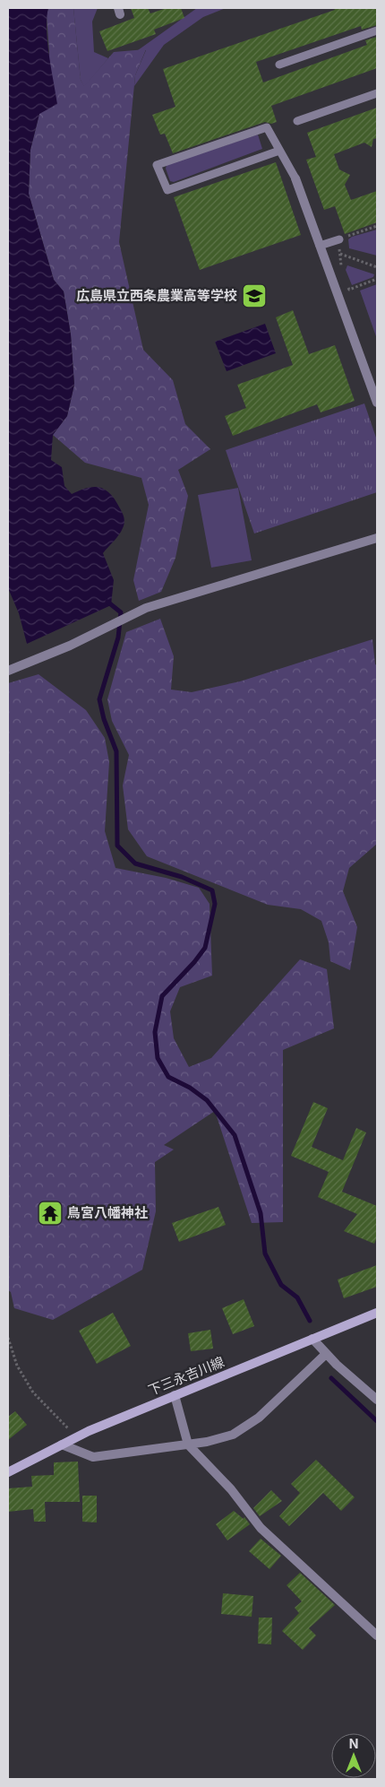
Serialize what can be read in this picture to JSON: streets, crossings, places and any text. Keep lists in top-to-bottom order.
{
  "streets": {
    "main road": ["下三永吉川線"]
  },
  "places": {
    "school or university": ["広島県立西条農業高等学校"],
    "temple": ["鳥宮八幡神社"]
  },
  "north": "top"
}
